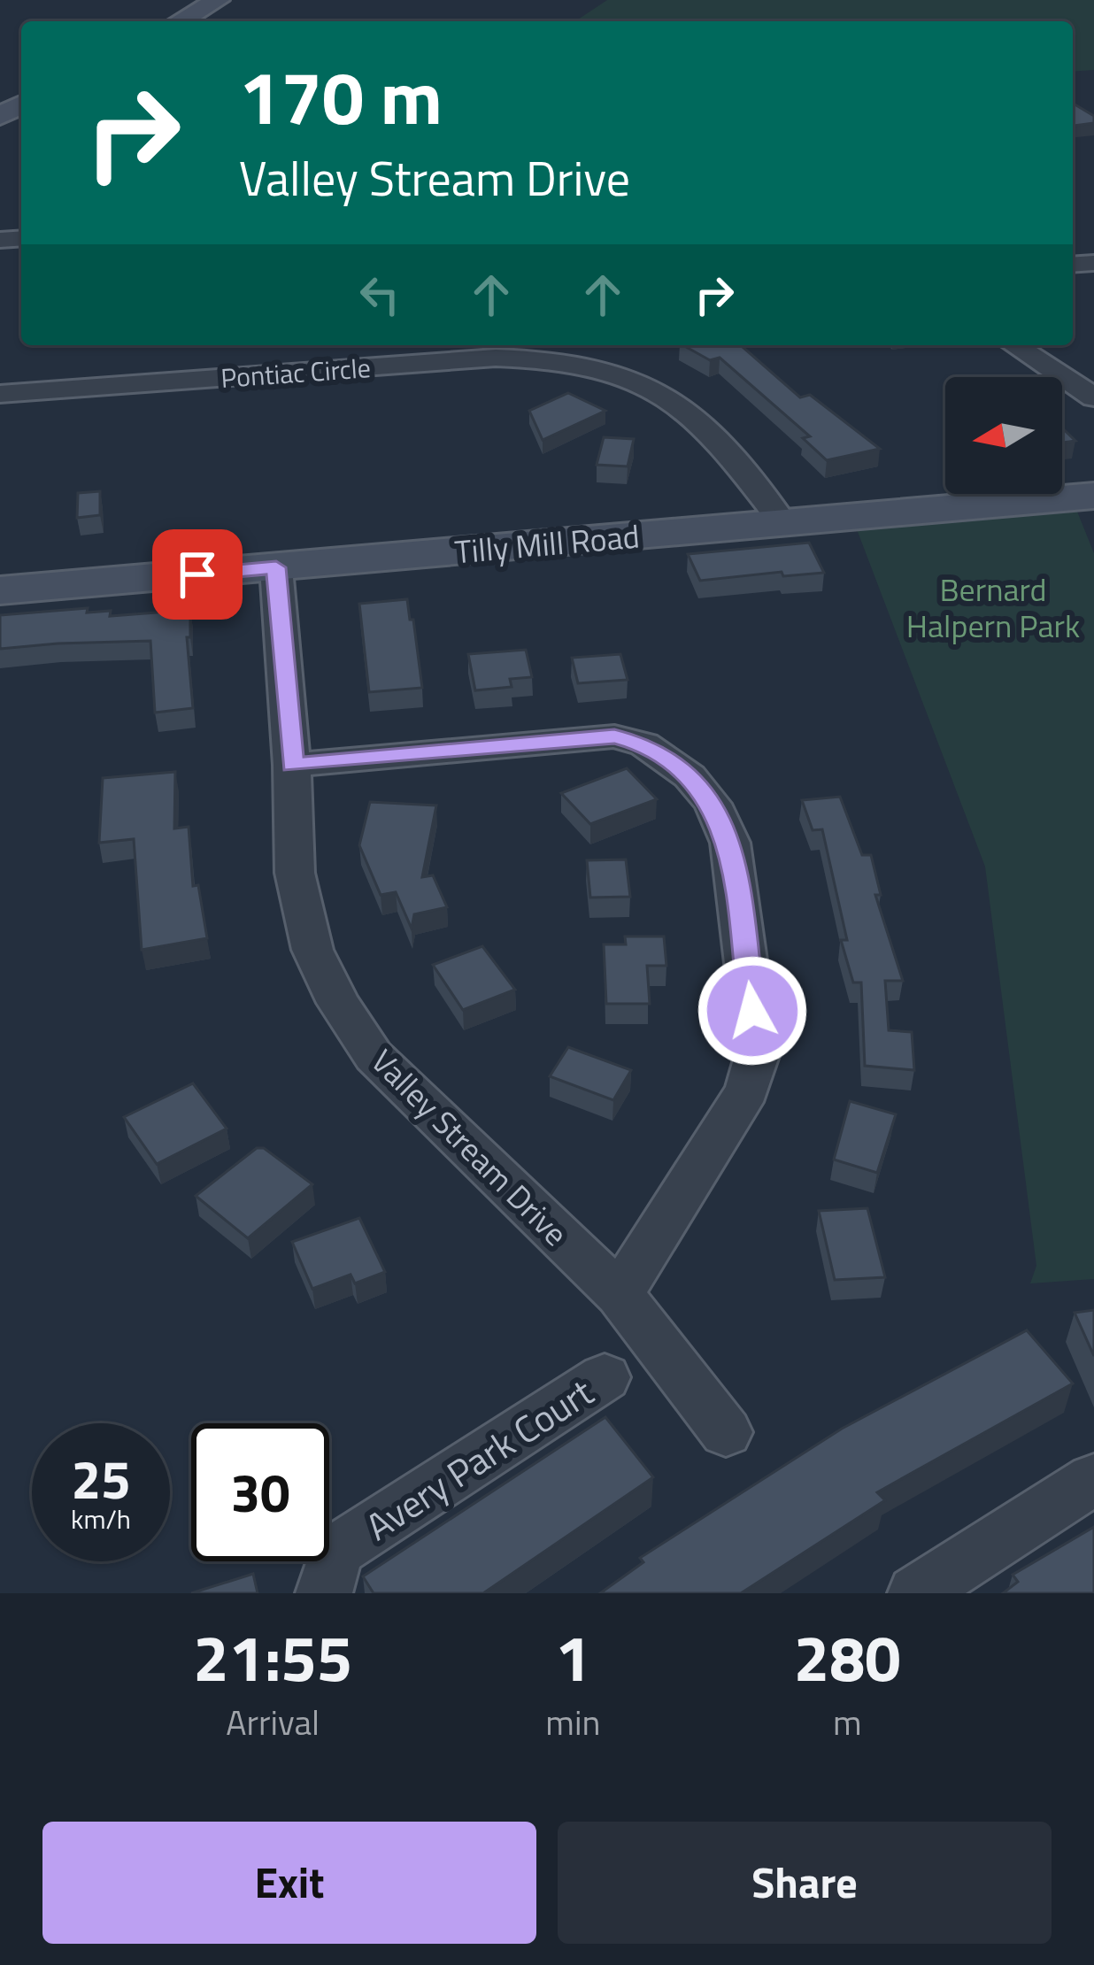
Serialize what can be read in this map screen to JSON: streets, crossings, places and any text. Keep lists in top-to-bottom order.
{
  "streets": {
    "street": [
      "Pontiac Circle",
      "Tilly Mill Road",
      "Valley Stream Drive",
      "Avery Park Court"
    ]
  },
  "crossings": [
    ["Pontiac Circle", "Tilly Mill Road"],
    ["Tilly Mill Road", "Valley Stream Drive"]
  ],
  "parks": ["Bernard Halpern Park"],
  "north": "left",
  "page": {
    "turn": ["170 m", "Valley Stream Drive"],
    "speed": "25 km/h",
    "limit": "30",
    "eta": [
      "21:55",
      "Arrival",
      "1",
      "min",
      "280",
      "m"
    ],
    "buttons": ["Exit", "Share"]
  }
}
